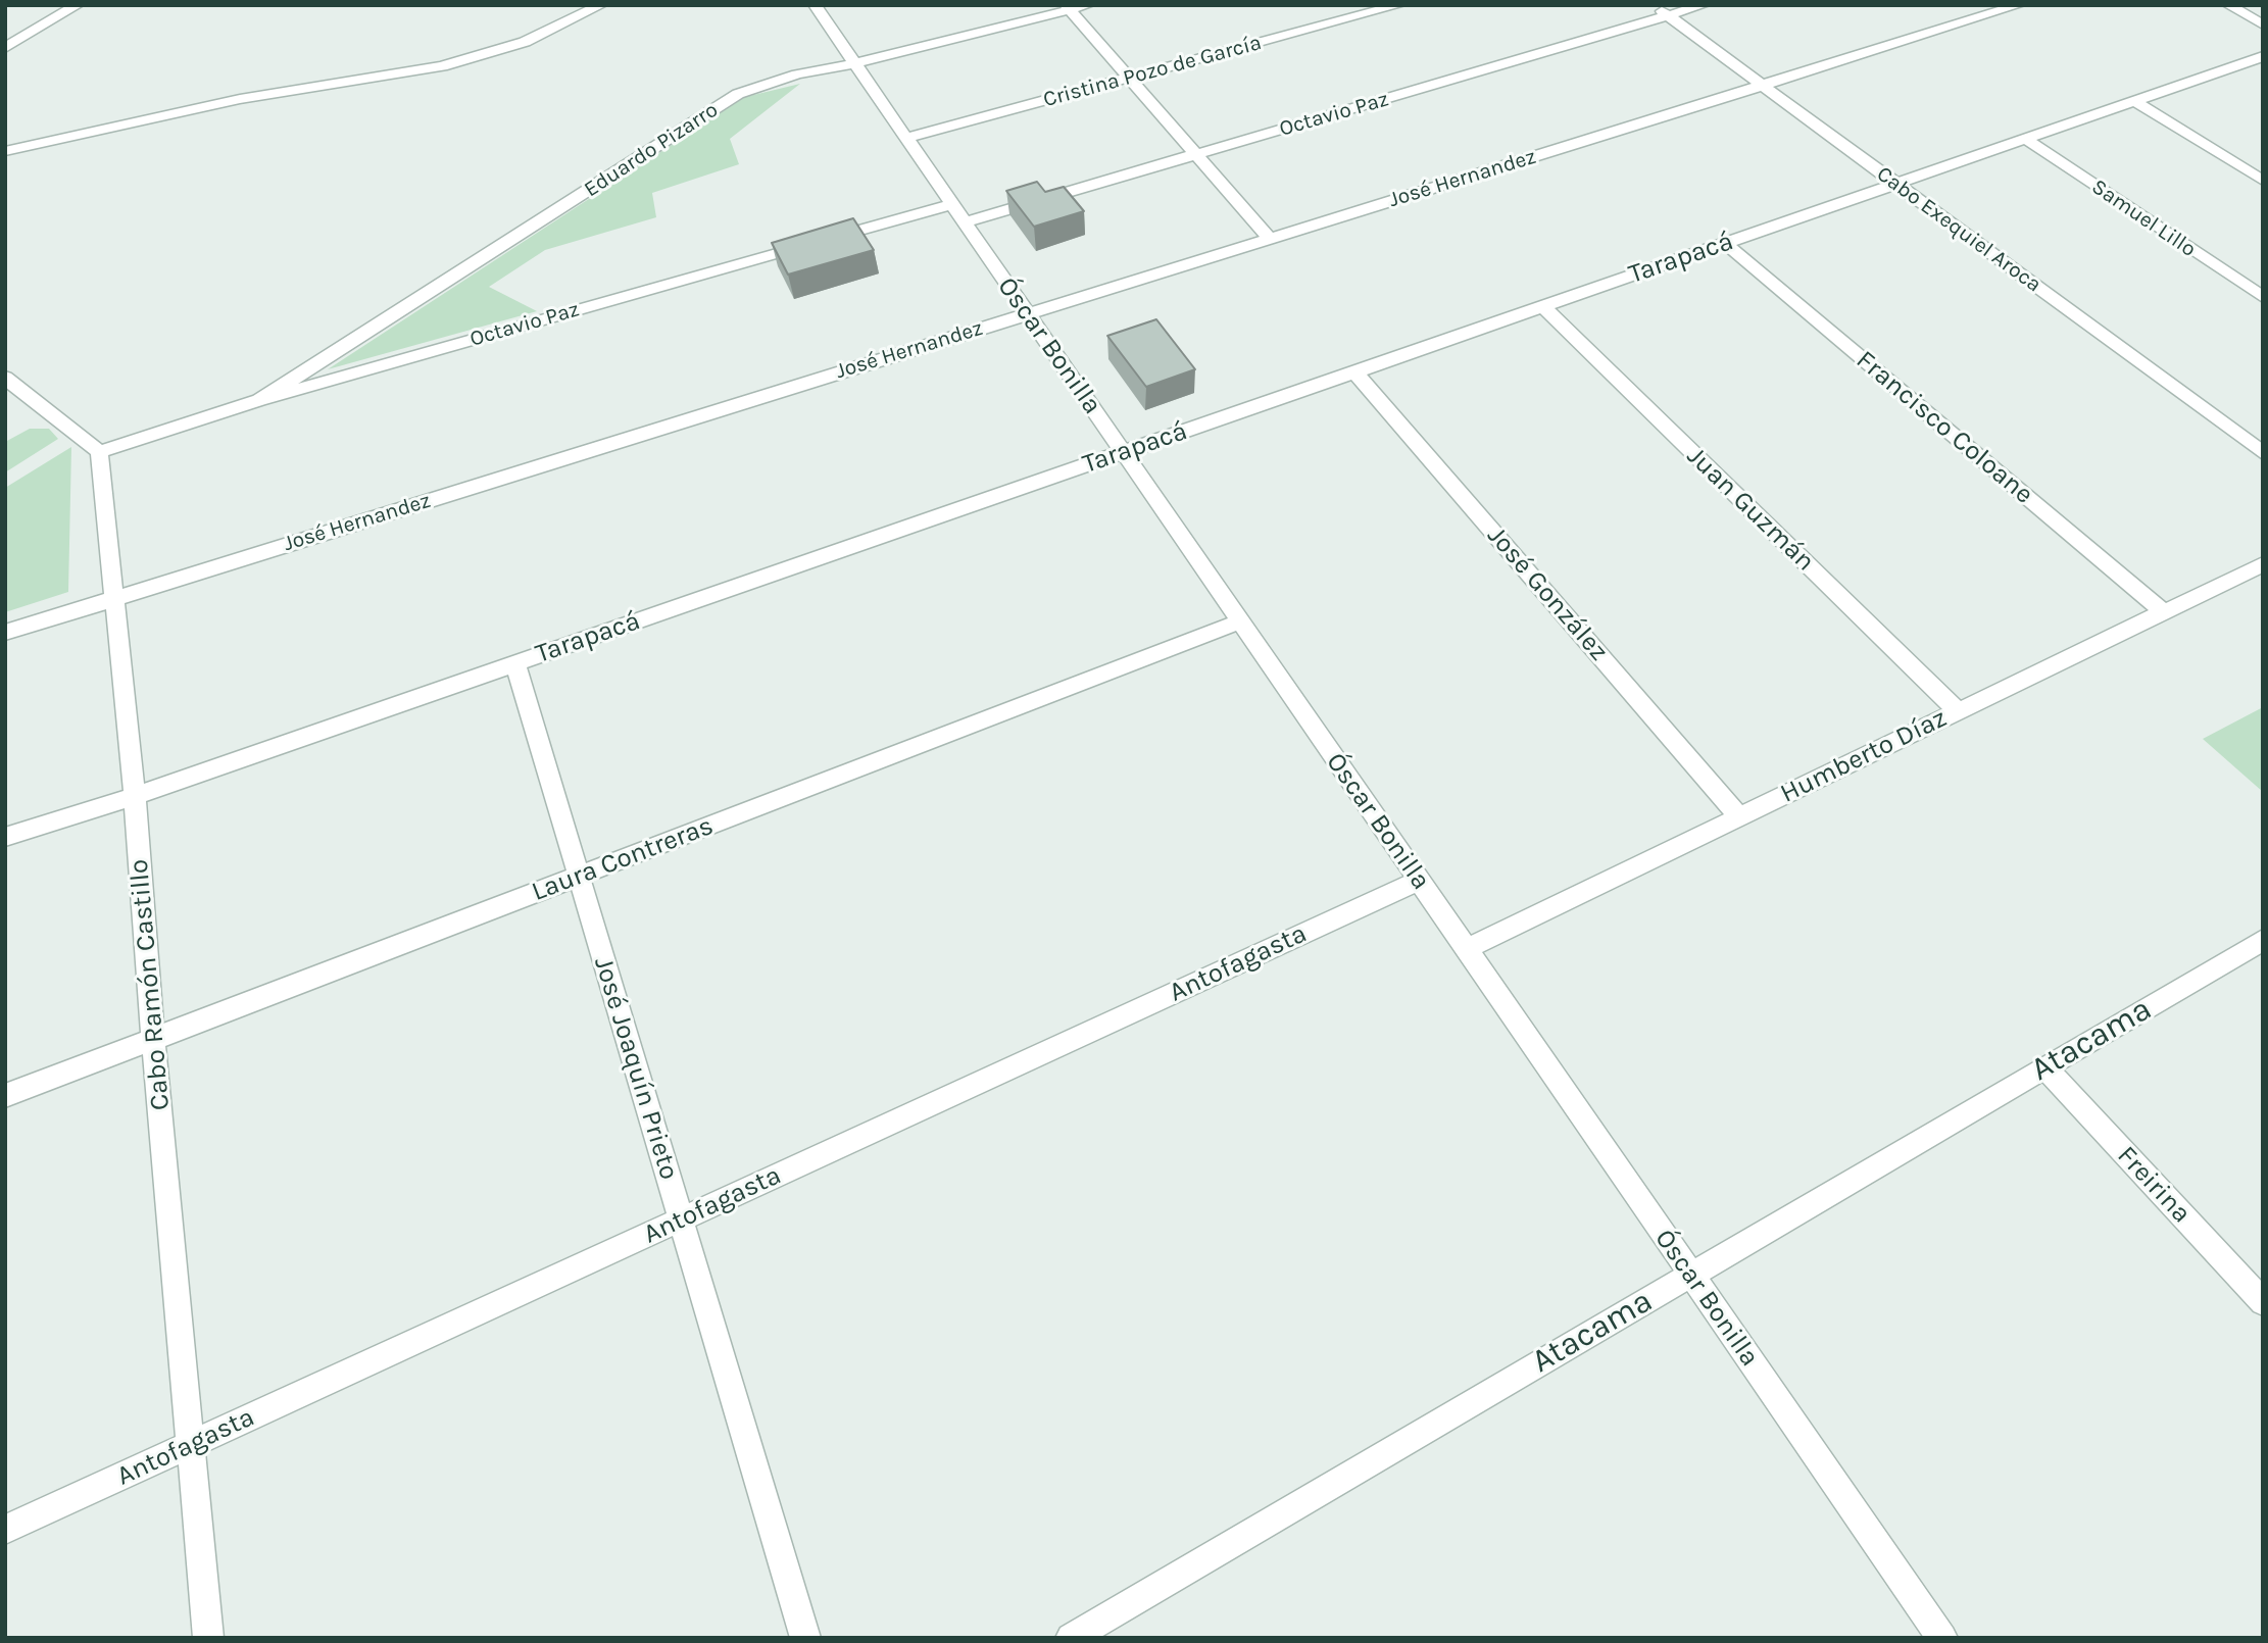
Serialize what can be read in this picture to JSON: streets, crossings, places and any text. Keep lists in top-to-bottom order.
{
  "streets": {
    "street": [
      "Cristina Pozo de García",
      "Octavio Paz",
      "Eduardo Pizarro",
      "José Hernandez",
      "Samuel Lillo",
      "Cabo Exequiel Aroca",
      "Tarapacá",
      "Óscar Bonilla",
      "Francisco Coloane",
      "Juan Guzmán",
      "José González",
      "Humberto Díaz",
      "Laura Contreras",
      "Antofagasta",
      "Cabo Ramón Castillo",
      "Atacama",
      "José Joaquín Prieto",
      "Freirina"
    ]
  },
  "crossings": [
    ["Cristina Pozo de García", "Óscar Bonilla"],
    ["Octavio Paz", "Eduardo Pizarro"],
    ["Octavio Paz", "Cabo Exequiel Aroca"],
    ["Octavio Paz", "Óscar Bonilla"],
    ["Octavio Paz", "Cabo Ramón Castillo"],
    ["Eduardo Pizarro", "Óscar Bonilla"],
    ["José Hernandez", "Cabo Exequiel Aroca"],
    ["José Hernandez", "Óscar Bonilla"],
    ["José Hernandez", "Cabo Ramón Castillo"],
    ["Samuel Lillo", "Tarapacá"],
    ["Cabo Exequiel Aroca", "Tarapacá"],
    ["Tarapacá", "Óscar Bonilla"],
    ["Tarapacá", "Francisco Coloane"],
    ["Tarapacá", "Juan Guzmán"],
    ["Tarapacá", "José González"],
    ["Tarapacá", "Cabo Ramón Castillo"],
    ["Tarapacá", "José Joaquín Prieto"],
    ["Óscar Bonilla", "Humberto Díaz"],
    ["Óscar Bonilla", "Laura Contreras"],
    ["Óscar Bonilla", "Antofagasta"],
    ["Óscar Bonilla", "Atacama"],
    ["Francisco Coloane", "Humberto Díaz"],
    ["Juan Guzmán", "Humberto Díaz"],
    ["José González", "Humberto Díaz"],
    ["Laura Contreras", "Cabo Ramón Castillo"],
    ["Laura Contreras", "José Joaquín Prieto"],
    ["Antofagasta", "Cabo Ramón Castillo"],
    ["Antofagasta", "José Joaquín Prieto"],
    ["Atacama", "Freirina"]
  ]
}
